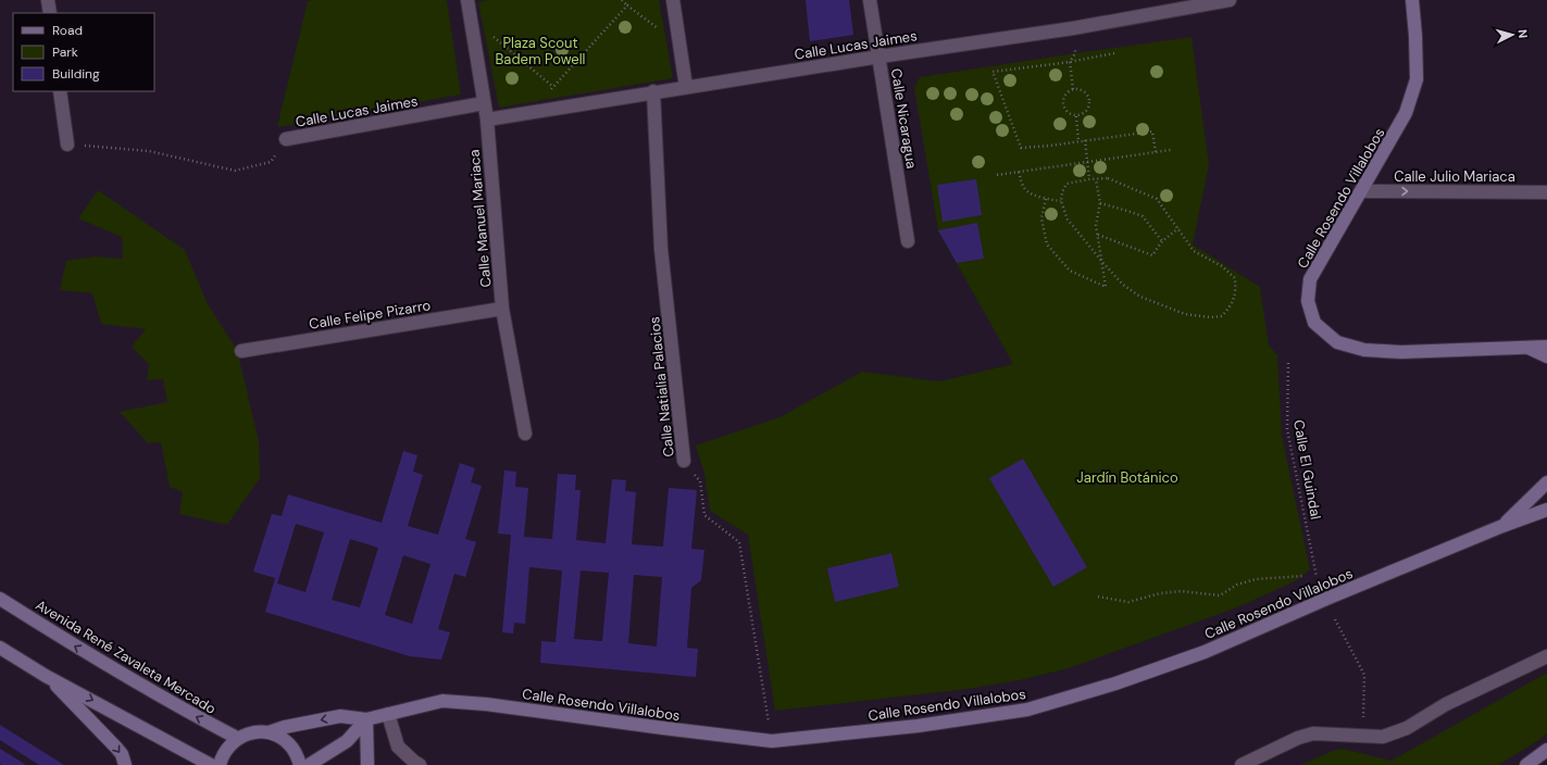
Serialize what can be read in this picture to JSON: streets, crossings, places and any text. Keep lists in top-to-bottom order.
{
  "streets": {
    "main road": ["Calle Rosendo Villalobos", "Avenida René Zavaleta Mercado"],
    "street": [
      "Calle Lucas Jaimes",
      "Calle Nicaragua",
      "Calle Julio Mariaca",
      "Calle Manuel Mariaca",
      "Calle Felipe Pizarro",
      "Calle Natialia Palacios"
    ],
    "path": ["Calle El Guindal"]
  },
  "crossings": [
    ["Calle Lucas Jaimes", "Calle Nicaragua"],
    ["Calle Lucas Jaimes", "Calle Manuel Mariaca"],
    ["Calle Lucas Jaimes", "Calle Natialia Palacios"],
    ["Calle Julio Mariaca", "Calle Rosendo Villalobos"],
    ["Calle Rosendo Villalobos", "Avenida René Zavaleta Mercado"],
    ["Calle Manuel Mariaca", "Calle Felipe Pizarro"]
  ],
  "one_way": ["Calle Julio Mariaca"],
  "parks": ["Plaza Scout Badem Powell", "Jardín Botánico"],
  "legend": ["Road", "Park", "Building"],
  "north": "right"
}
